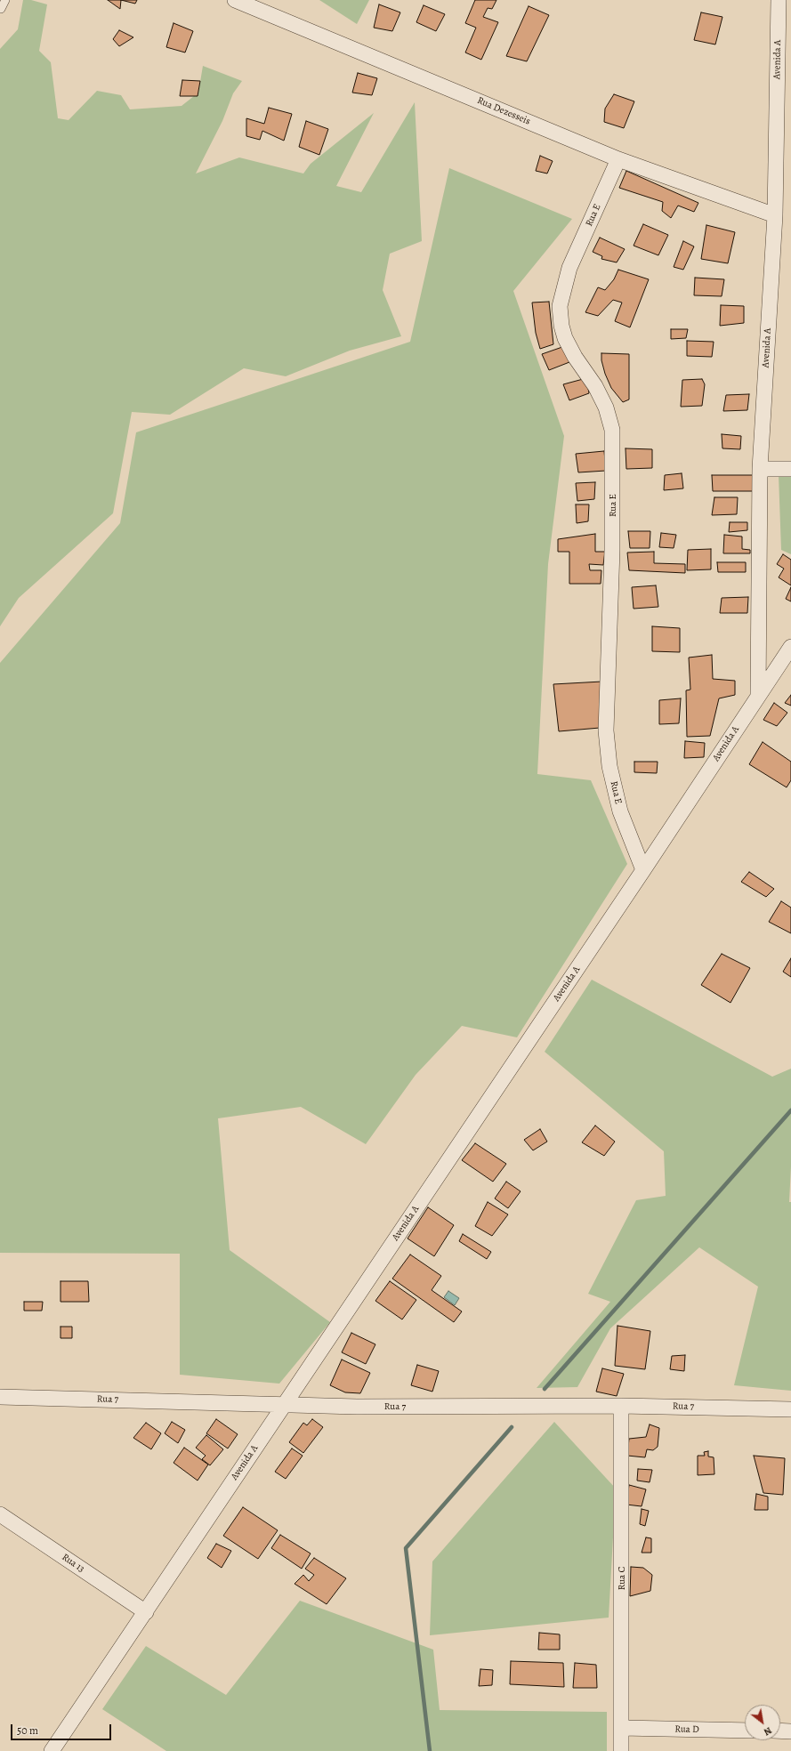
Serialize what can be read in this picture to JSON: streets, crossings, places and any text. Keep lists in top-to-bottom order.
{
  "streets": {
    "street": [
      "Avenida A",
      "Rua Dezesseis",
      "Rua E",
      "Rua 7",
      "Rua 13",
      "Rua C",
      "Rua D"
    ]
  },
  "crossings": [
    ["Avenida A", "Rua Dezesseis"],
    ["Avenida A", "Rua E"],
    ["Avenida A", "Rua 7"],
    ["Avenida A", "Rua 13"],
    ["Rua Dezesseis", "Rua E"],
    ["Rua 7", "Rua C"],
    ["Rua C", "Rua D"]
  ],
  "scale_bar": "50 m",
  "north": "bottom right"
}
